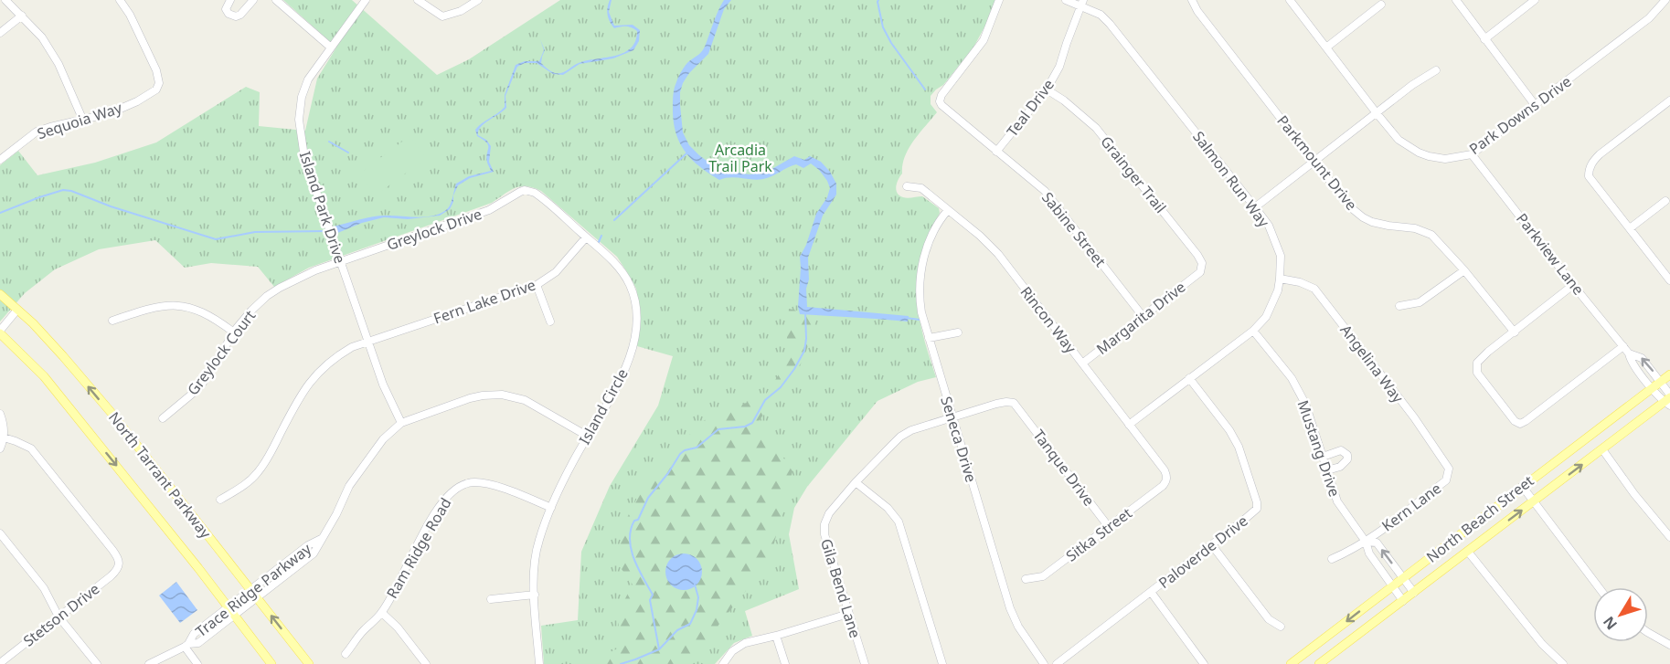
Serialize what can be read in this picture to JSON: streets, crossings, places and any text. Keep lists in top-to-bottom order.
{
  "streets": {
    "main road": ["North Tarrant Parkway", "North Beach Street"],
    "street": [
      "Teal Drive",
      "Park Downs Drive",
      "Sequoia Way",
      "Parkmount Drive",
      "Grainger Trail",
      "Salmon Run Way",
      "Island Park Drive",
      "Greylock Drive",
      "Sabine Street",
      "Parkview Lane",
      "Fern Lake Drive",
      "Margarita Drive",
      "Rincon Way",
      "Greylock Court",
      "Angelina Way",
      "Island Circle",
      "Seneca Drive",
      "Mustang Drive",
      "Tanque Drive",
      "Kern Lane",
      "Sitka Street",
      "Ram Ridge Road",
      "Paloverde Drive",
      "Gila Bend Lane",
      "Trace Ridge Parkway",
      "Stetson Drive"
    ]
  },
  "crossings": [
    ["Teal Drive", "Grainger Trail"],
    ["Teal Drive", "Salmon Run Way"],
    ["Teal Drive", "Sabine Street"],
    ["Park Downs Drive", "Parkview Lane"],
    ["Grainger Trail", "Margarita Drive"],
    ["Salmon Run Way", "Rincon Way"],
    ["Salmon Run Way", "Angelina Way"],
    ["Salmon Run Way", "Mustang Drive"],
    ["Salmon Run Way", "Paloverde Drive"],
    ["Island Park Drive", "Greylock Drive"],
    ["Island Park Drive", "Fern Lake Drive"],
    ["Island Park Drive", "Greylock Court"],
    ["Island Park Drive", "Trace Ridge Parkway"],
    ["Greylock Drive", "Greylock Court"],
    ["Greylock Drive", "Island Circle"],
    ["Sabine Street", "Margarita Drive"],
    ["Parkview Lane", "North Beach Street"],
    ["Fern Lake Drive", "Island Circle"],
    ["Margarita Drive", "Rincon Way"],
    ["Rincon Way", "Seneca Drive"],
    ["Rincon Way", "Sitka Street"],
    ["Angelina Way", "Kern Lane"],
    ["Island Circle", "Ram Ridge Road"],
    ["Island Circle", "Trace Ridge Parkway"],
    ["Seneca Drive", "Gila Bend Lane"],
    ["Mustang Drive", "Kern Lane"],
    ["Mustang Drive", "North Beach Street"],
    ["Tanque Drive", "Sitka Street"],
    ["Tanque Drive", "Gila Bend Lane"],
    ["North Tarrant Parkway", "Trace Ridge Parkway"]
  ],
  "parks": ["Arcadia Trail Park"],
  "north": "bottom left"
}
